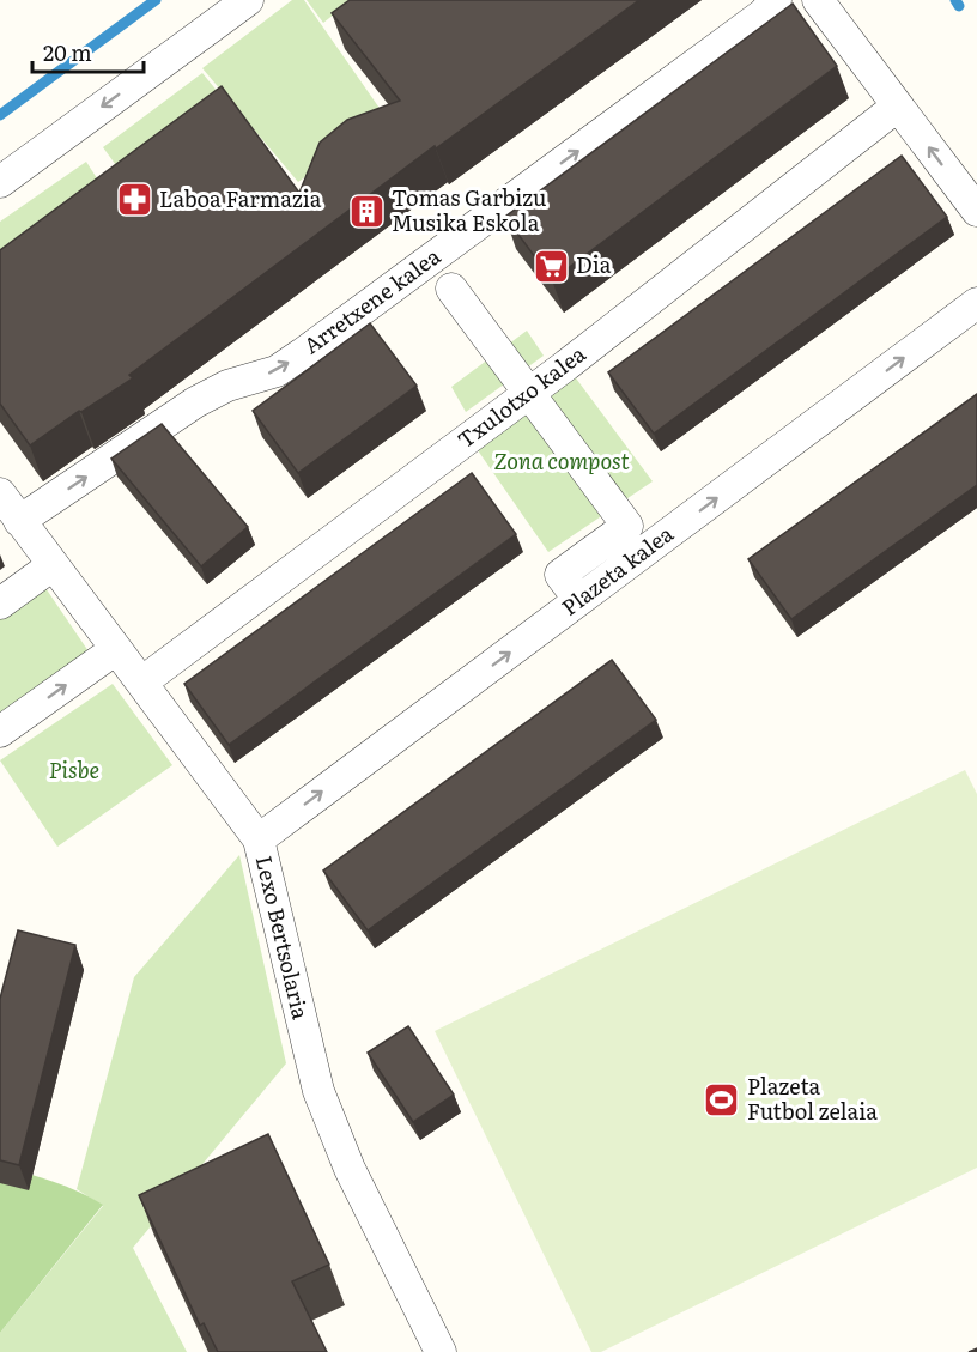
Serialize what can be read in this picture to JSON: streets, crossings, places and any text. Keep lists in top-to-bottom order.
{
  "streets": {
    "street": [
      "Arretxene kalea",
      "Txulotxo kalea",
      "Plazeta kalea",
      "Lexo Bertsolaria"
    ]
  },
  "crossings": [
    ["Arretxene kalea", "Lexo Bertsolaria"],
    ["Txulotxo kalea", "Lexo Bertsolaria"],
    ["Plazeta kalea", "Lexo Bertsolaria"]
  ],
  "one_way": ["Arretxene kalea", "Plazeta kalea"],
  "parks": ["Zona compost", "Pisbe"],
  "places": {
    "pharmacy": ["Laboa Farmazia"],
    "building": ["Tomas Garbizu Musika Eskola"],
    "supermarket": ["Dia"],
    "sports": ["Plazeta Futbol zelaia"]
  },
  "scale_bar": "20 m"
}
